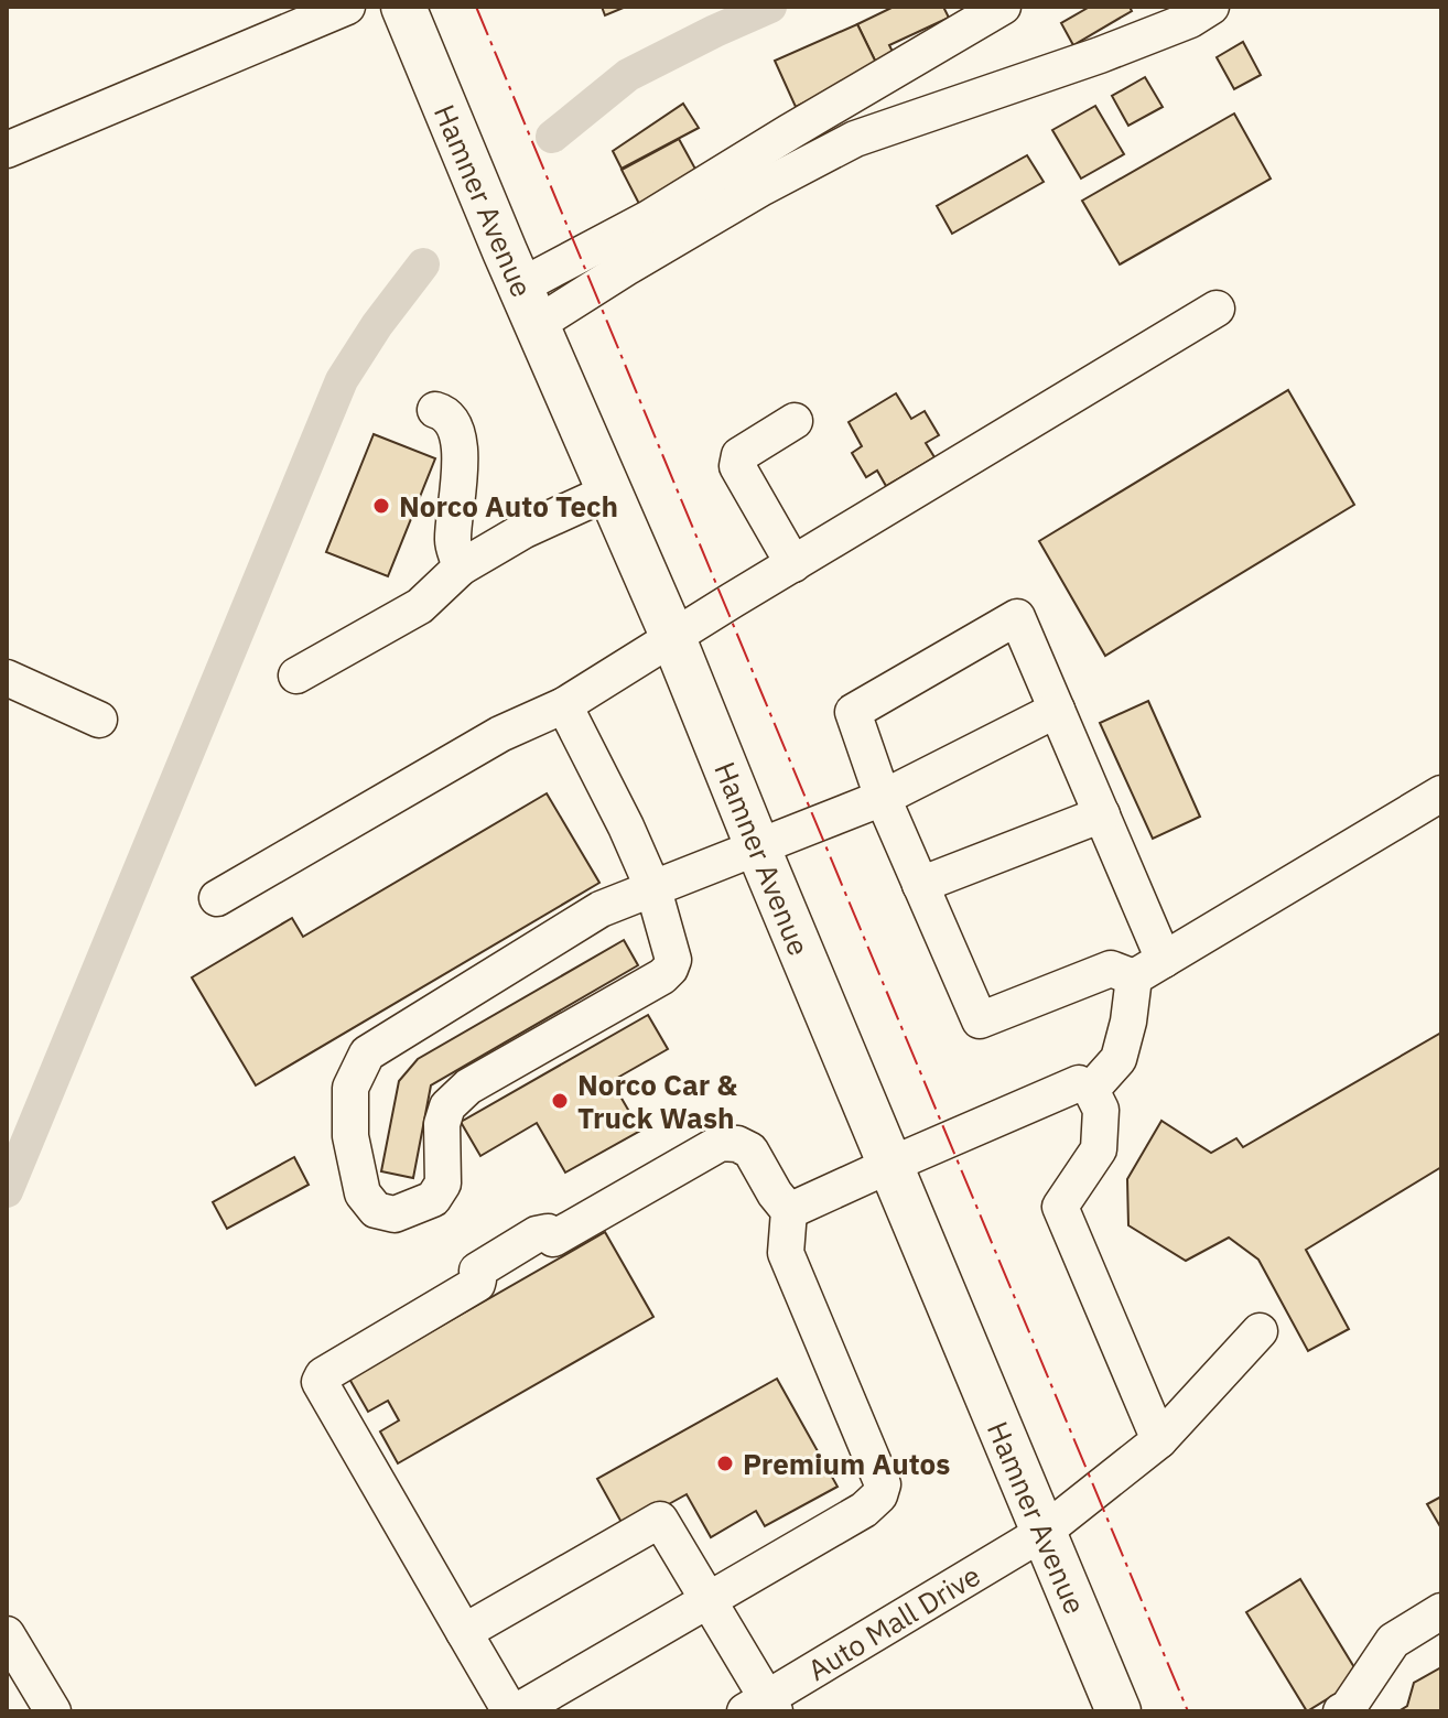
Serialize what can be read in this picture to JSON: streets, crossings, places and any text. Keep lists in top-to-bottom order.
{
  "streets": {
    "main road": ["Hamner Avenue"],
    "street": ["Auto Mall Drive"]
  },
  "crossings": [
    ["Hamner Avenue", "Auto Mall Drive"]
  ],
  "places": ["Norco Auto Tech", "Norco Car & Truck Wash", "Premium Autos"]
}
